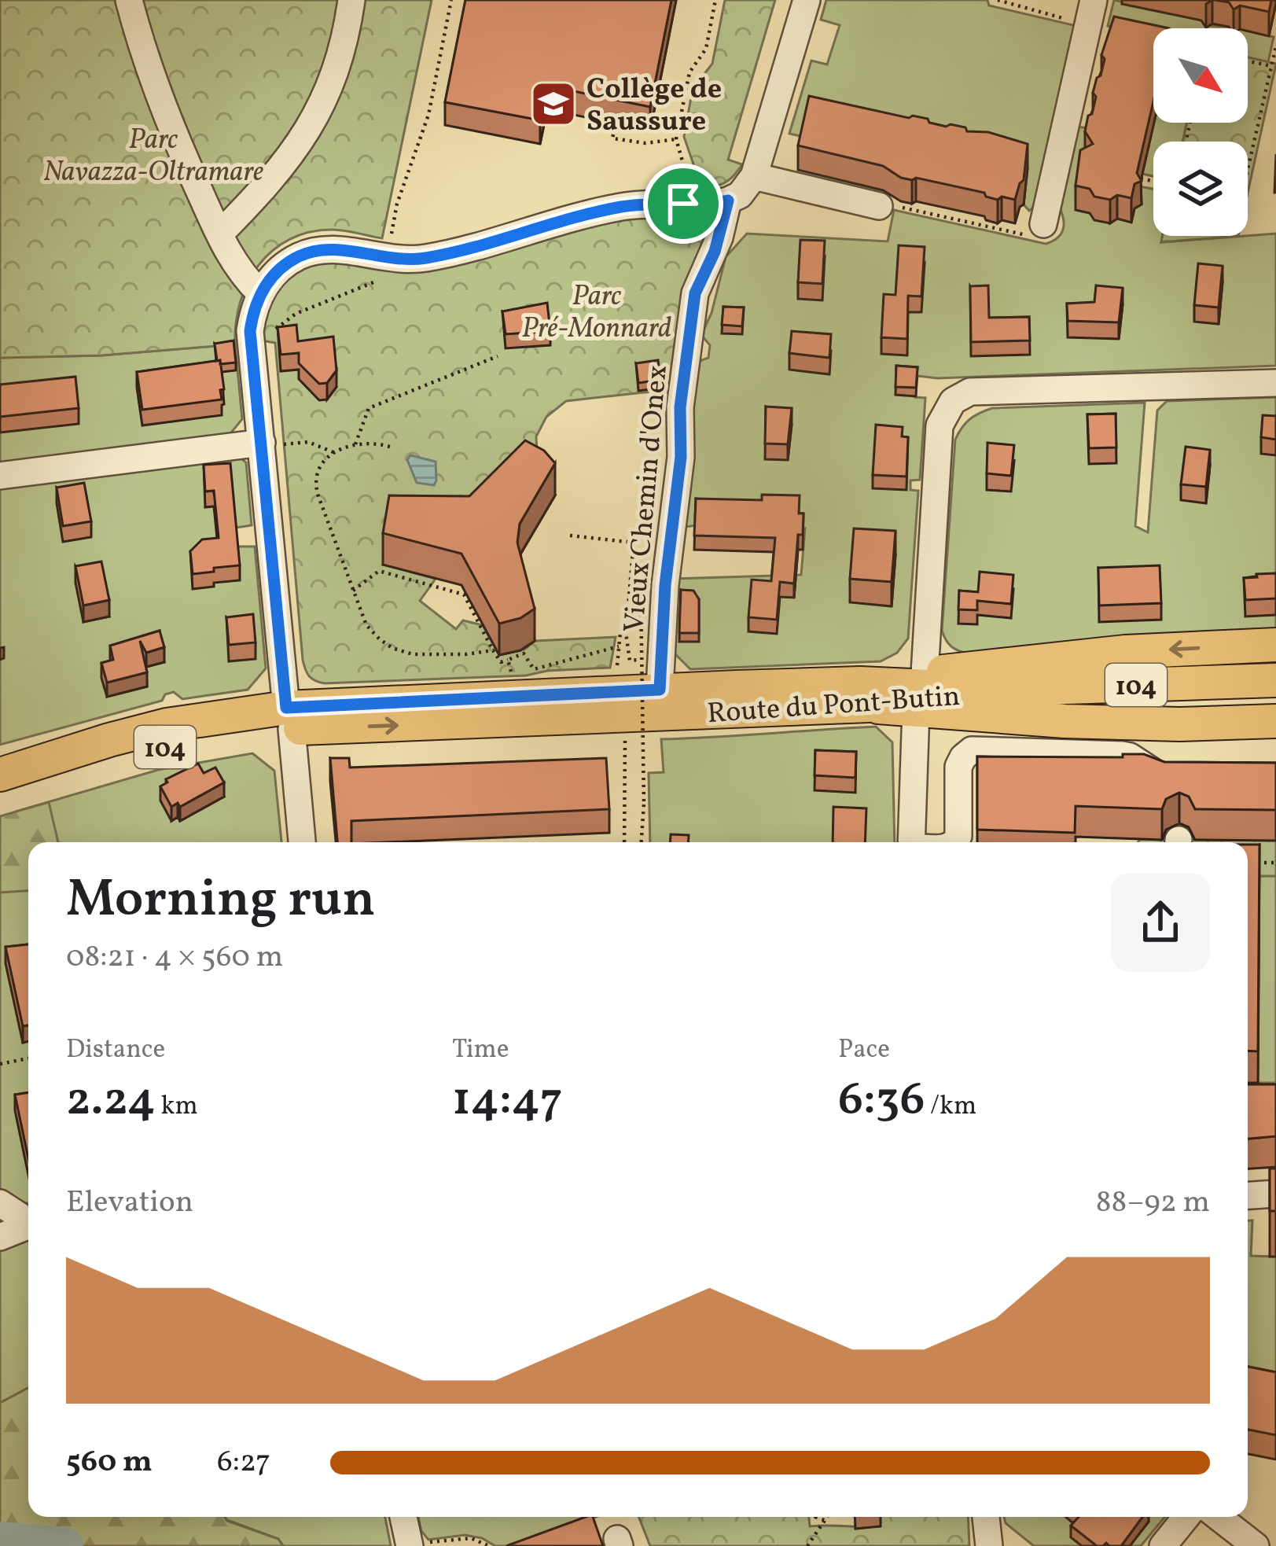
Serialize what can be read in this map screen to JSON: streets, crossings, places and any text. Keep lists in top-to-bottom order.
{
  "streets": {
    "main road": ["104", "Route du Pont-Butin"],
    "street": ["Vieux Chemin d'Onex"]
  },
  "crossings": [
    ["Vieux Chemin d'Onex", "Route du Pont-Butin"]
  ],
  "parks": ["Parc Navazza-Oltramare", "Parc Pré-Monnard"],
  "places": {
    "school or university": ["Collège de Saussure"]
  },
  "north": "bottom right",
  "page": {
    "heading": ["Morning run", "08:21 · 4 × 560 m"],
    "stats": [
      ["Distance", "2.24 km"],
      ["Time", "14:47"],
      ["Pace", "6:36 /km"]
    ],
    "chart": ["Elevation", "88–92 m"],
    "list": [
      {
        "name": "560 m",
        "note": "6:27"
      }
    ]
  }
}
